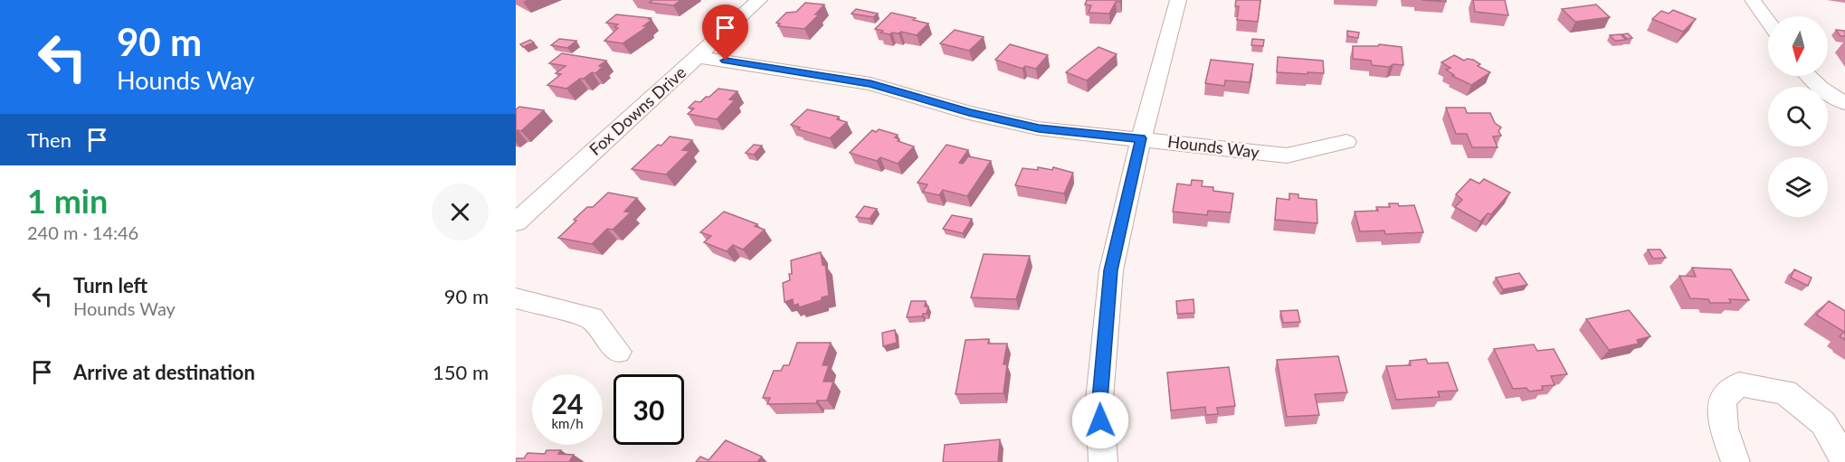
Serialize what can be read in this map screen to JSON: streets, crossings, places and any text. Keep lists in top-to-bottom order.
{
  "streets": {
    "street": ["Fox Downs Drive", "Hounds Way"]
  },
  "crossings": [
    ["Fox Downs Drive", "Hounds Way"]
  ],
  "north": "bottom",
  "page": {
    "turn": ["90 m", "Hounds Way"],
    "then": "Then",
    "heading": ["1 min", "240 m · 14:46"],
    "list": [
      {
        "name": "Turn left",
        "note": "Hounds Way",
        "value": "90 m"
      },
      {
        "name": "Arrive at destination",
        "value": "150 m"
      }
    ],
    "speed": "24 km/h",
    "limit": "30"
  }
}
